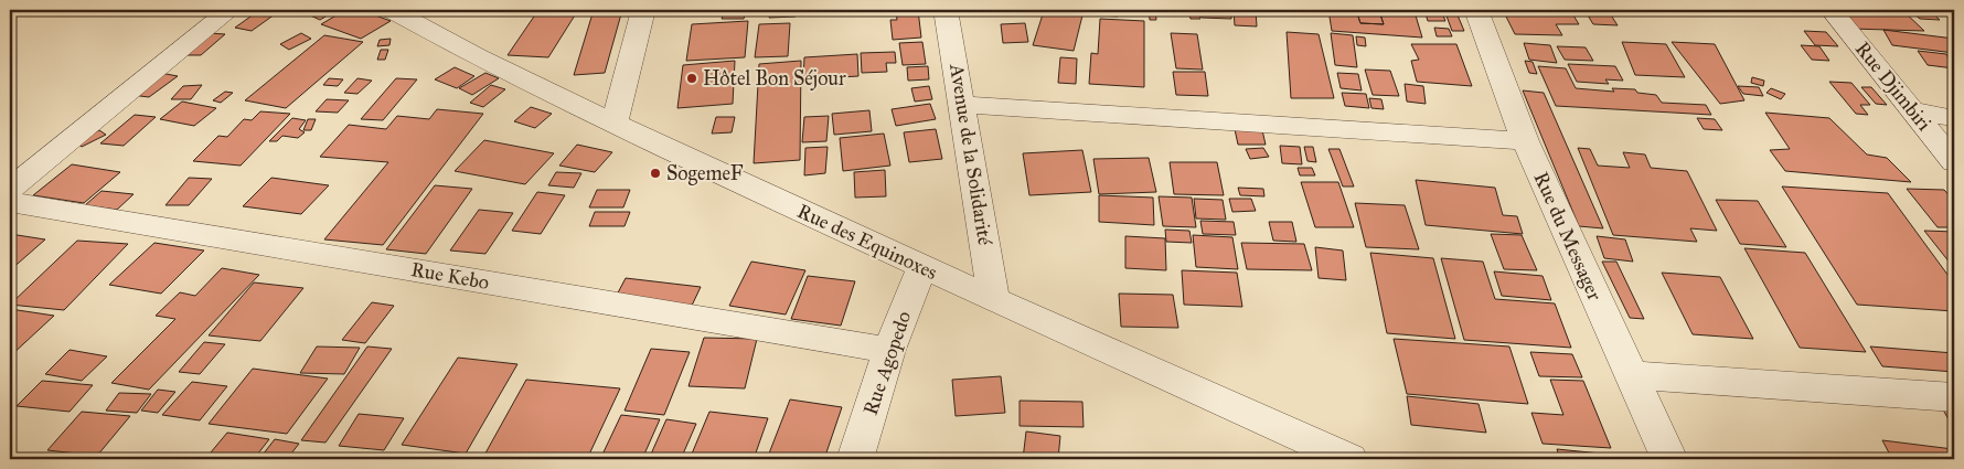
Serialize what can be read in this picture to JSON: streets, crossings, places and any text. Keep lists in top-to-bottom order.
{
  "streets": {
    "street": [
      "Rue Djimbiri",
      "Avenue de la Solidarité",
      "Rue du Messager",
      "Rue des Equinoxes",
      "Rue Kebo",
      "Rue Agopedo"
    ]
  },
  "crossings": [
    ["Avenue de la Solidarité", "Rue des Equinoxes"],
    ["Rue des Equinoxes", "Rue Agopedo"],
    ["Rue Kebo", "Rue Agopedo"]
  ],
  "places": ["Hôtel Bon Séjour", "SogemeF"]
}
